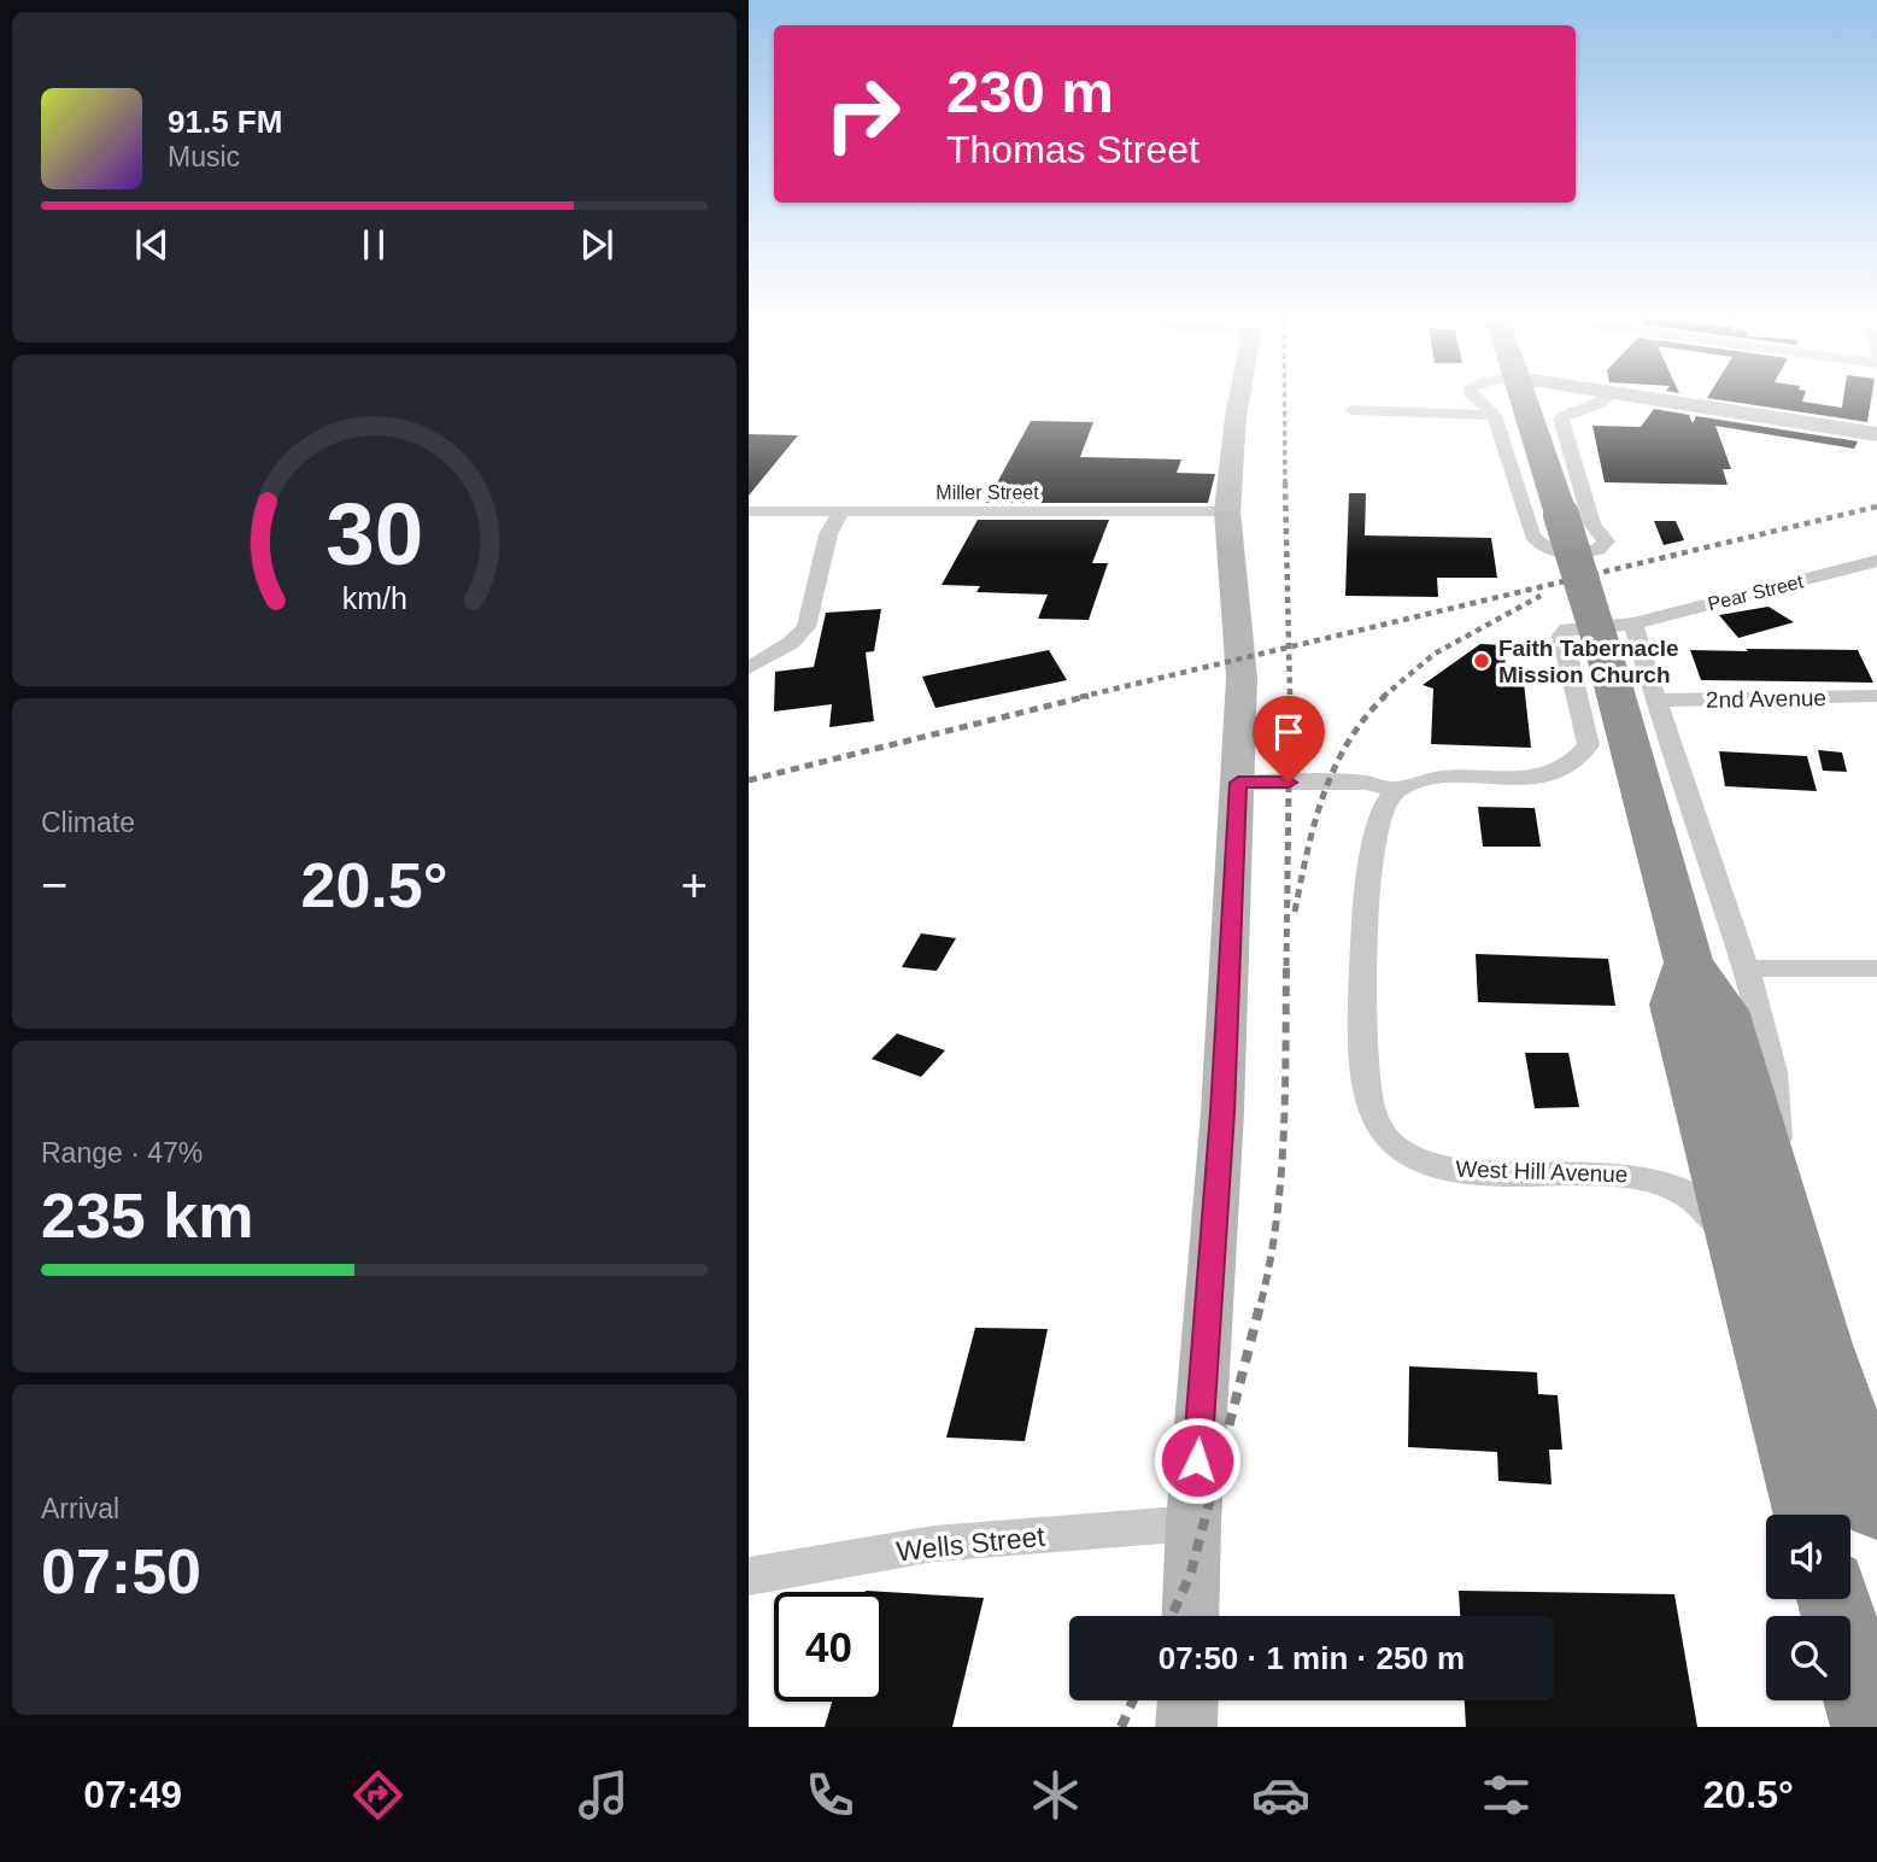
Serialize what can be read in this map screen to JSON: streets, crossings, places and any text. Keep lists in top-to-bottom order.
{
  "streets": {
    "highway": ["West Hill Avenue"],
    "street": [
      "Miller Street",
      "Pear Street",
      "2nd Avenue",
      "Wells Street"
    ]
  },
  "places": ["Faith Tabernacle Mission Church"],
  "page": {
    "turn": ["230 m", "Thomas Street"],
    "song": ["91.5 FM", "Music"],
    "tile": [
      "Climate",
      ["Range · 47%", "235 km"],
      ["Arrival", "07:50"]
    ],
    "heat": ["−", "20.5°", "+"],
    "limit": "40",
    "trip": "07:50 · 1 min · 250 m",
    "tabs": ["07:49", "20.5°"],
    "gauge": ["30", "km/h"]
  }
}
